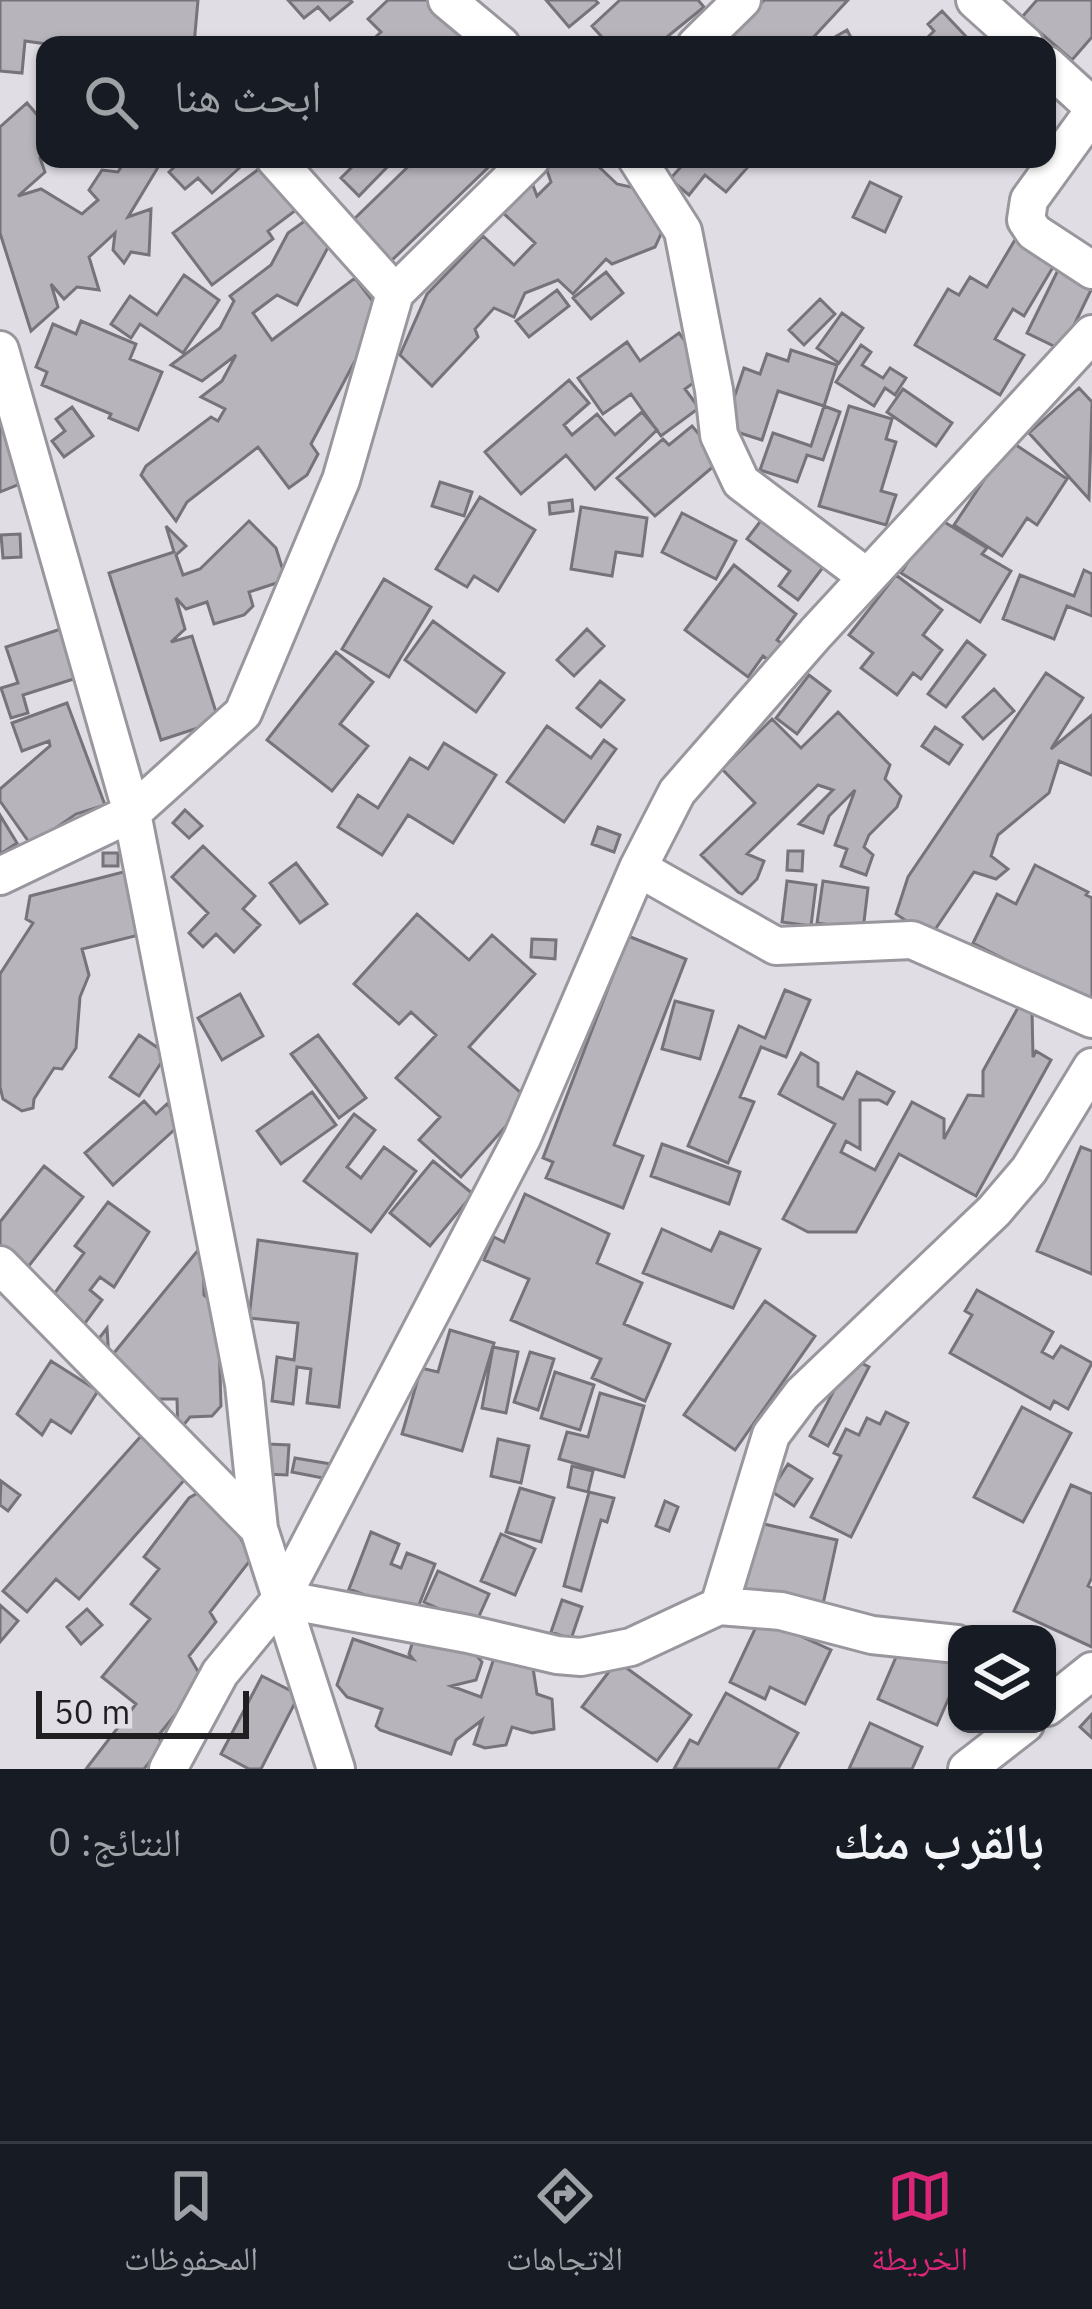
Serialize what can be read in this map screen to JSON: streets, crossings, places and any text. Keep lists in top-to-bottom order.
{
  "scale_bar": "50 m",
  "page": {
    "search": "ابحث هنا",
    "scale": "50 m",
    "heading": ["بالقرب منك", "النتائج: 0"],
    "nav": ["الخريطة", "الاتجاهات", "المحفوظات"]
  }
}
